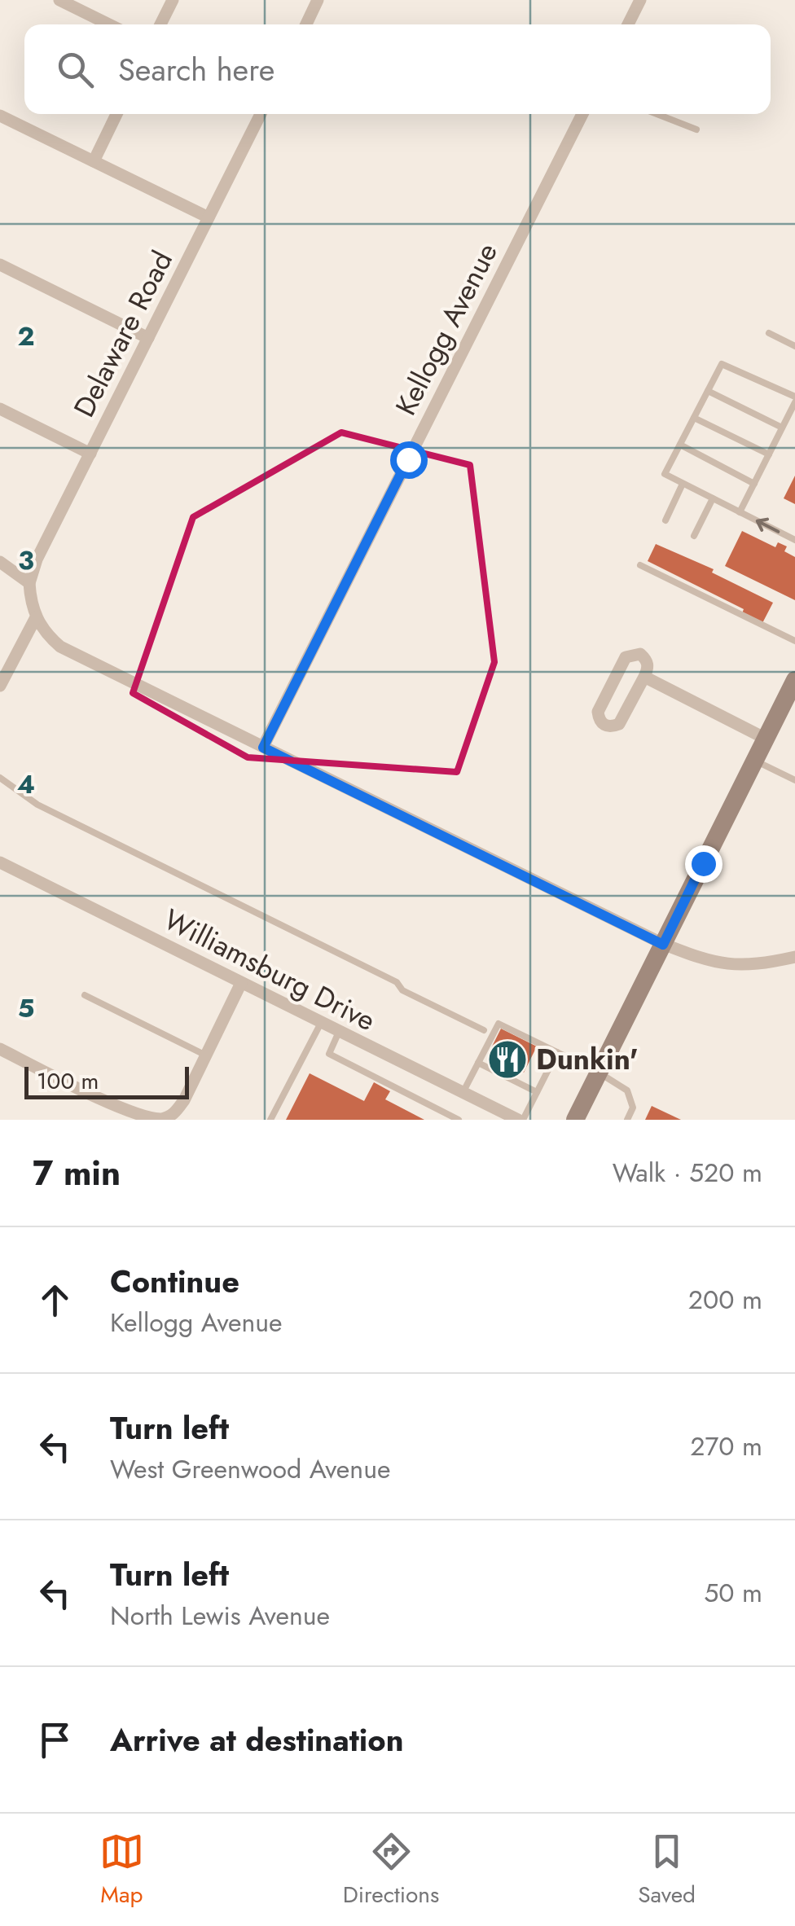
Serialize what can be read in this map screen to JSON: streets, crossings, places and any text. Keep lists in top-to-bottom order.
{
  "streets": {
    "street": ["Kellogg Avenue", "Delaware Road", "Williamsburg Drive"]
  },
  "places": {
    "restaurant": ["Dunkin'"]
  },
  "scale_bar": "100 m",
  "page": {
    "search": "Search here",
    "scale": "100 m",
    "heading": ["7 min", "Walk · 520 m"],
    "list": [
      ["Continue", "Kellogg Avenue", "200 m"],
      ["Turn left", "West Greenwood Avenue", "270 m"],
      ["Turn left", "North Lewis Avenue", "50 m"],
      "Arrive at destination"
    ],
    "nav": ["Map", "Directions", "Saved"]
  },
  "grid": {
    "rows": [
      "2",
      "3",
      "4",
      "5"
    ]
  }
}
